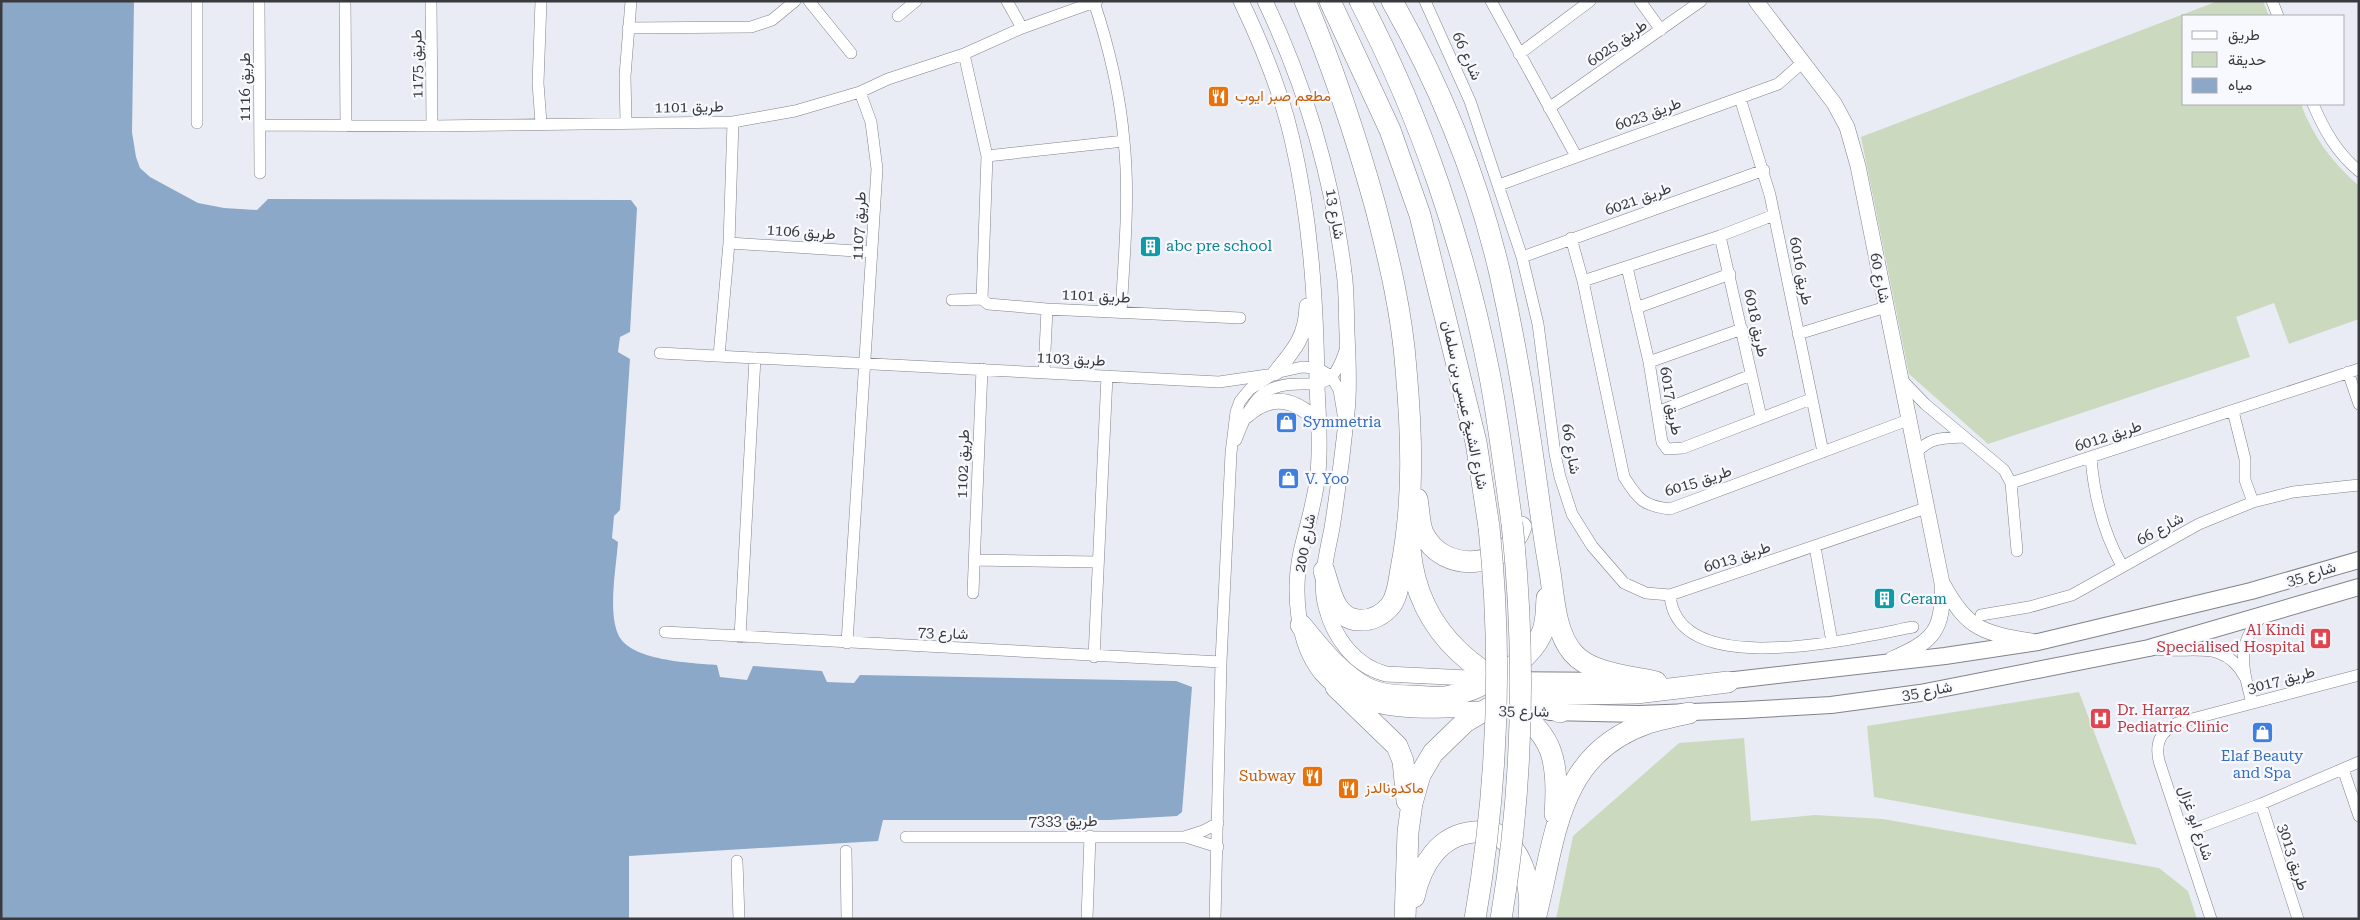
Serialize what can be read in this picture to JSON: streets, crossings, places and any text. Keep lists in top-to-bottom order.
{
  "streets": {
    "highway": ["شارع الشيخ عيسى بن سلمان"],
    "main road": ["شارع 35"],
    "street": [
      "طريق 6025",
      "شارع 66",
      "طريق 1175",
      "طريق 1116",
      "طريق 1101",
      "طريق 6023",
      "طريق 6021",
      "شارع 13",
      "طريق 1107",
      "طريق 1106",
      "طريق 6016",
      "شارع 60",
      "طريق 6018",
      "طريق 1103",
      "طريق 6017",
      "طريق 6012",
      "طريق 1102",
      "طريق 6015",
      "شارع 200",
      "طريق 6013",
      "شارع 73",
      "طريق 3017",
      "طريق 7333",
      "شارع ابو غزال",
      "طريق 3013"
    ]
  },
  "crossings": [
    ["شارع 66", "طريق 6023"],
    ["شارع 66", "طريق 6021"],
    ["شارع 66", "طريق 6013"],
    ["طريق 1175", "طريق 1101"],
    ["طريق 1116", "طريق 1101"],
    ["طريق 1101", "طريق 1107"],
    ["طريق 6023", "طريق 6016"],
    ["طريق 6023", "شارع 60"],
    ["طريق 6021", "طريق 6016"],
    ["طريق 6021", "طريق 6015"],
    ["شارع 13", "شارع 200"],
    ["طريق 1107", "طريق 1106"],
    ["طريق 1107", "طريق 1103"],
    ["طريق 6016", "طريق 6017"],
    ["طريق 6016", "طريق 6015"],
    ["شارع 60", "طريق 6015"],
    ["شارع 60", "طريق 6013"],
    ["طريق 6018", "طريق 6017"],
    ["طريق 1103", "طريق 1102"],
    ["شارع 200", "شارع 35"],
    ["طريق 3017", "شارع ابو غزال"]
  ],
  "places": {
    "restaurant": ["مطعم صبر ايوب", "Subway", "ماكدونالدز"],
    "building": ["abc pre school", "Ceram"],
    "shop": ["Symmetria", "V. Yoo", "Elaf Beauty and Spa"],
    "hospital": ["Al Kindi Specialised Hospital", "Dr. Harraz Pediatric Clinic"]
  },
  "legend": ["طريق", "حديقة", "مياه"]
}
